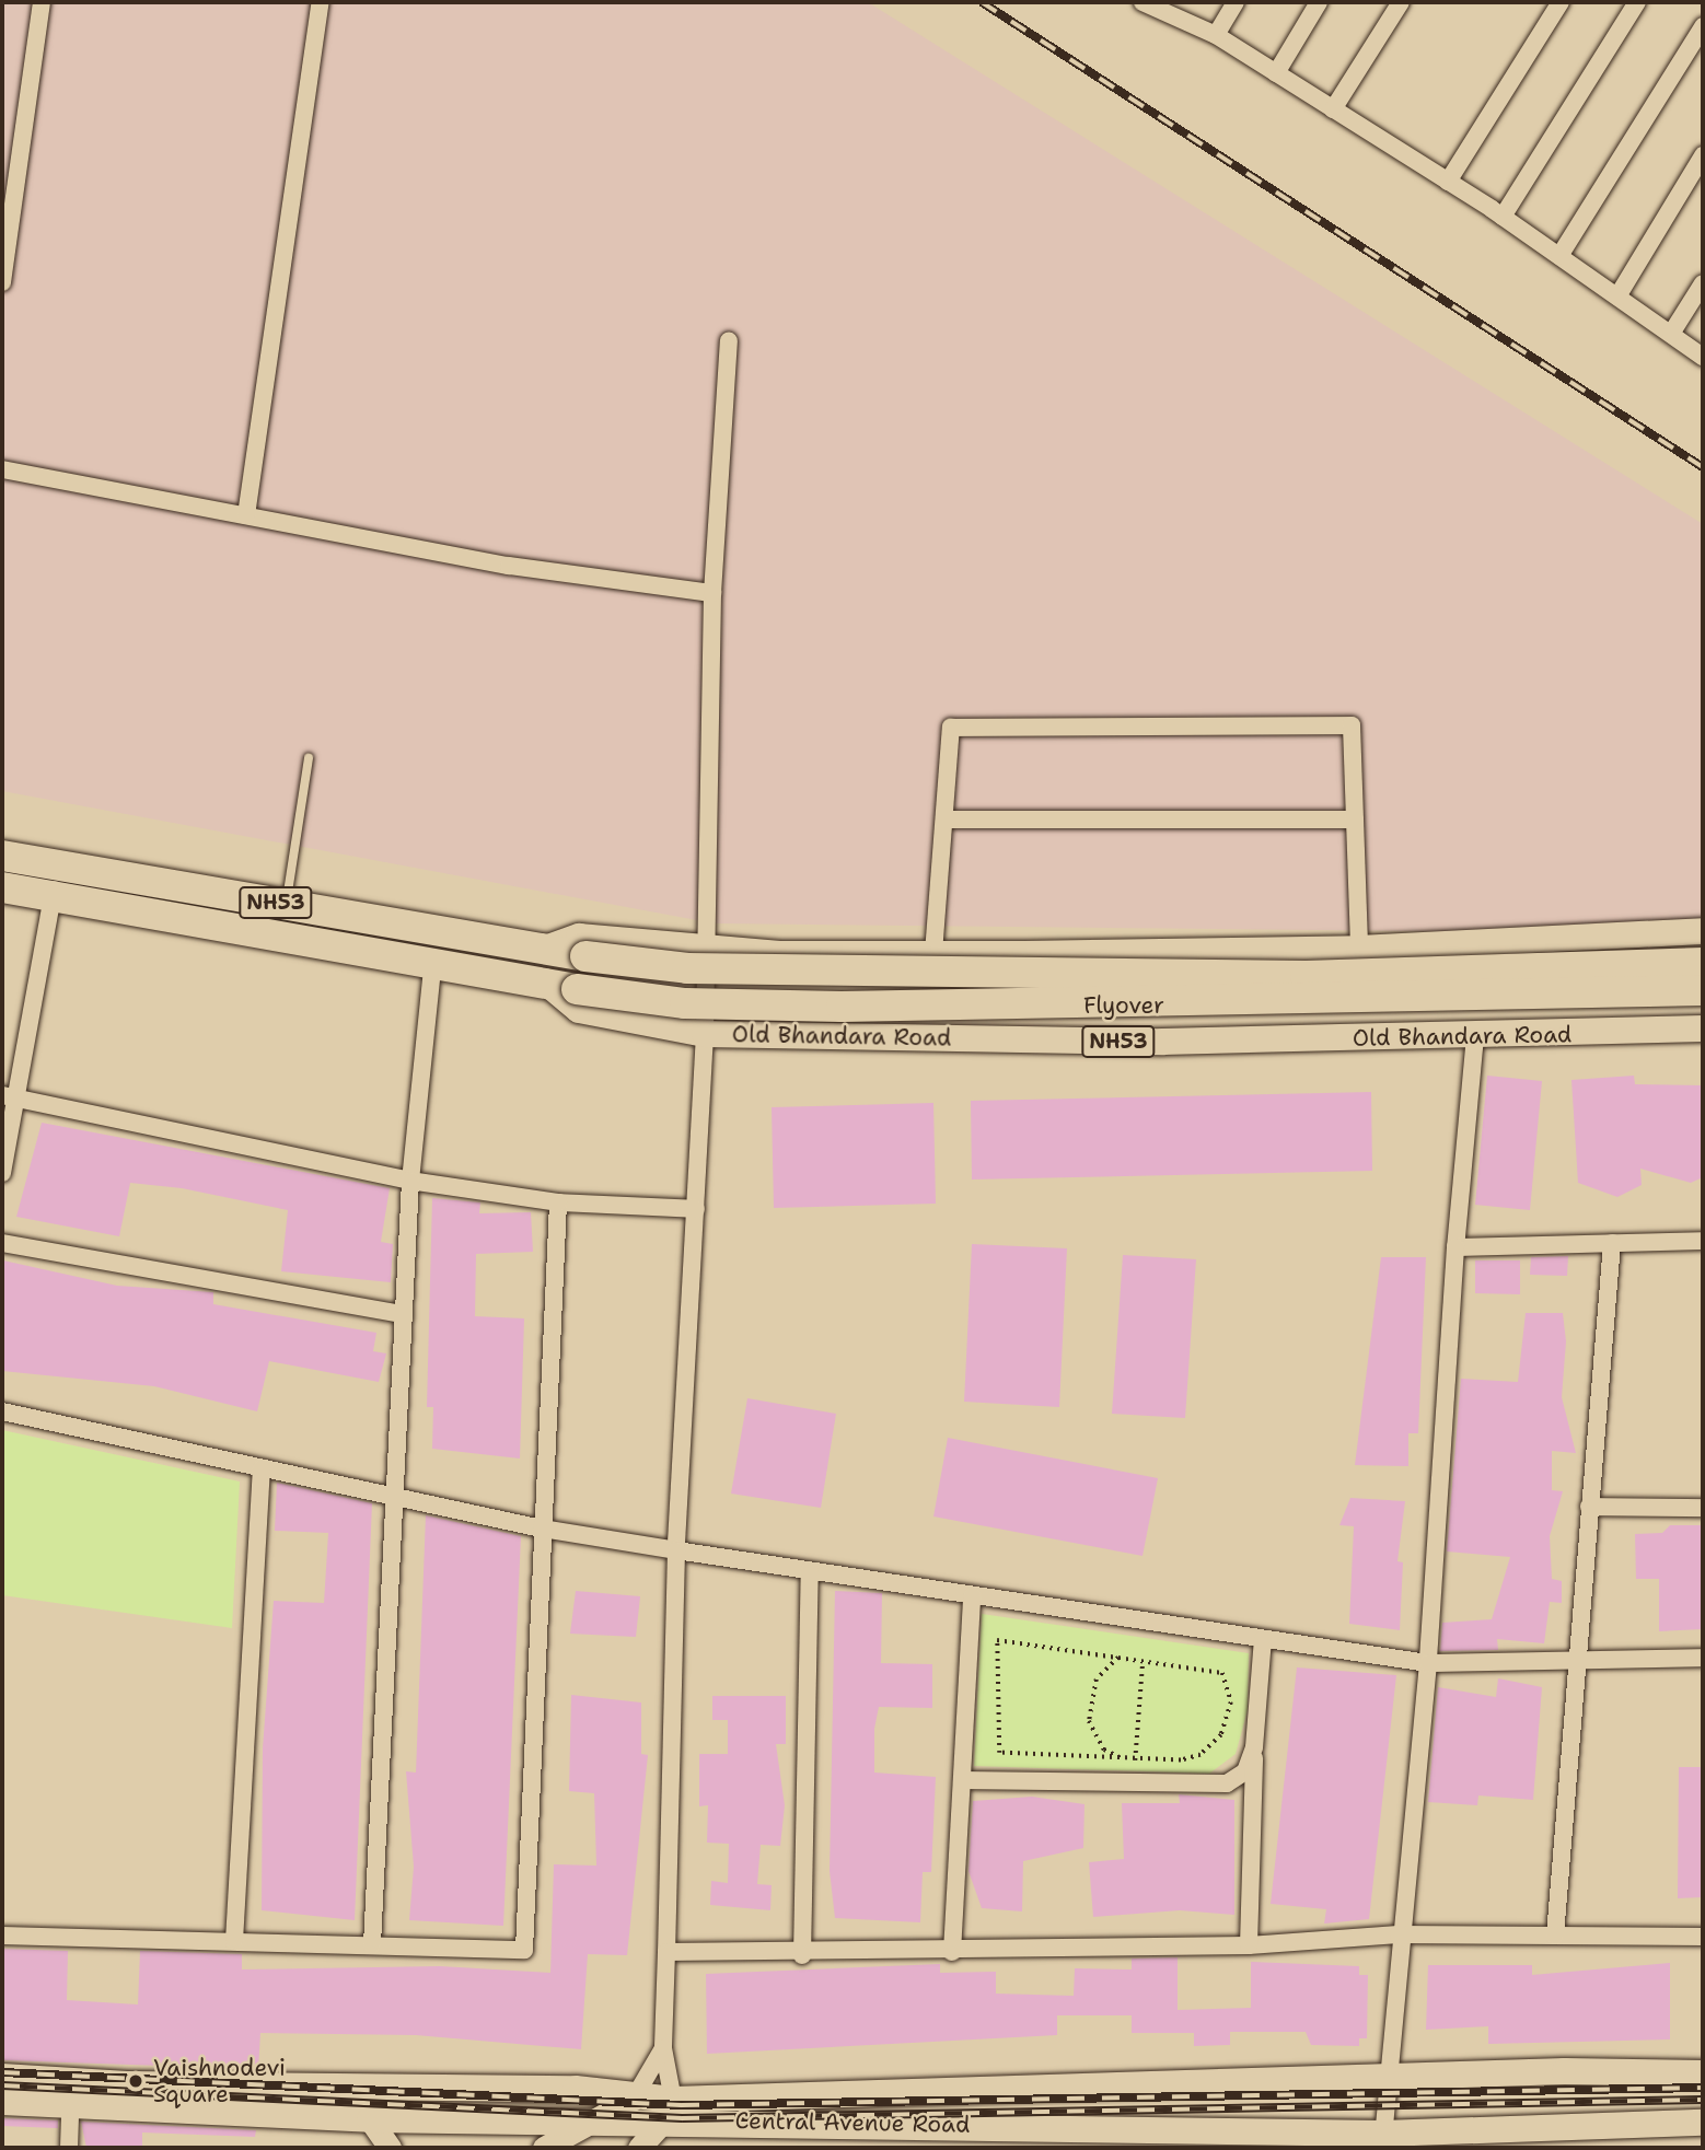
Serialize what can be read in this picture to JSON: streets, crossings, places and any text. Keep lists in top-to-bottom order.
{
  "streets": {
    "highway": ["NH53", "Flyover"],
    "main road": ["Old Bhandara Road", "Central Avenue Road"]
  },
  "crossings": [
    ["NH53", "Flyover"],
    ["NH53", "Old Bhandara Road"],
    ["Flyover", "Old Bhandara Road"]
  ],
  "places": ["Vaishnodevi Square"]
}
